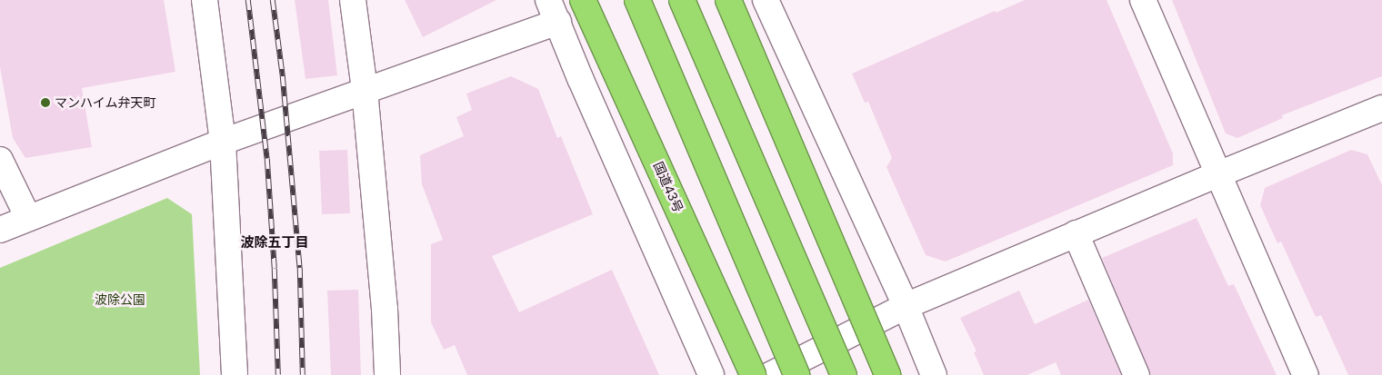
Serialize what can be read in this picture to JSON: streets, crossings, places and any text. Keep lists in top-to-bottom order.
{
  "streets": {
    "highway": ["国道43号"]
  },
  "districts": ["波除五丁目"],
  "parks": ["波除公園"],
  "places": ["マンハイム弁天町"]
}
